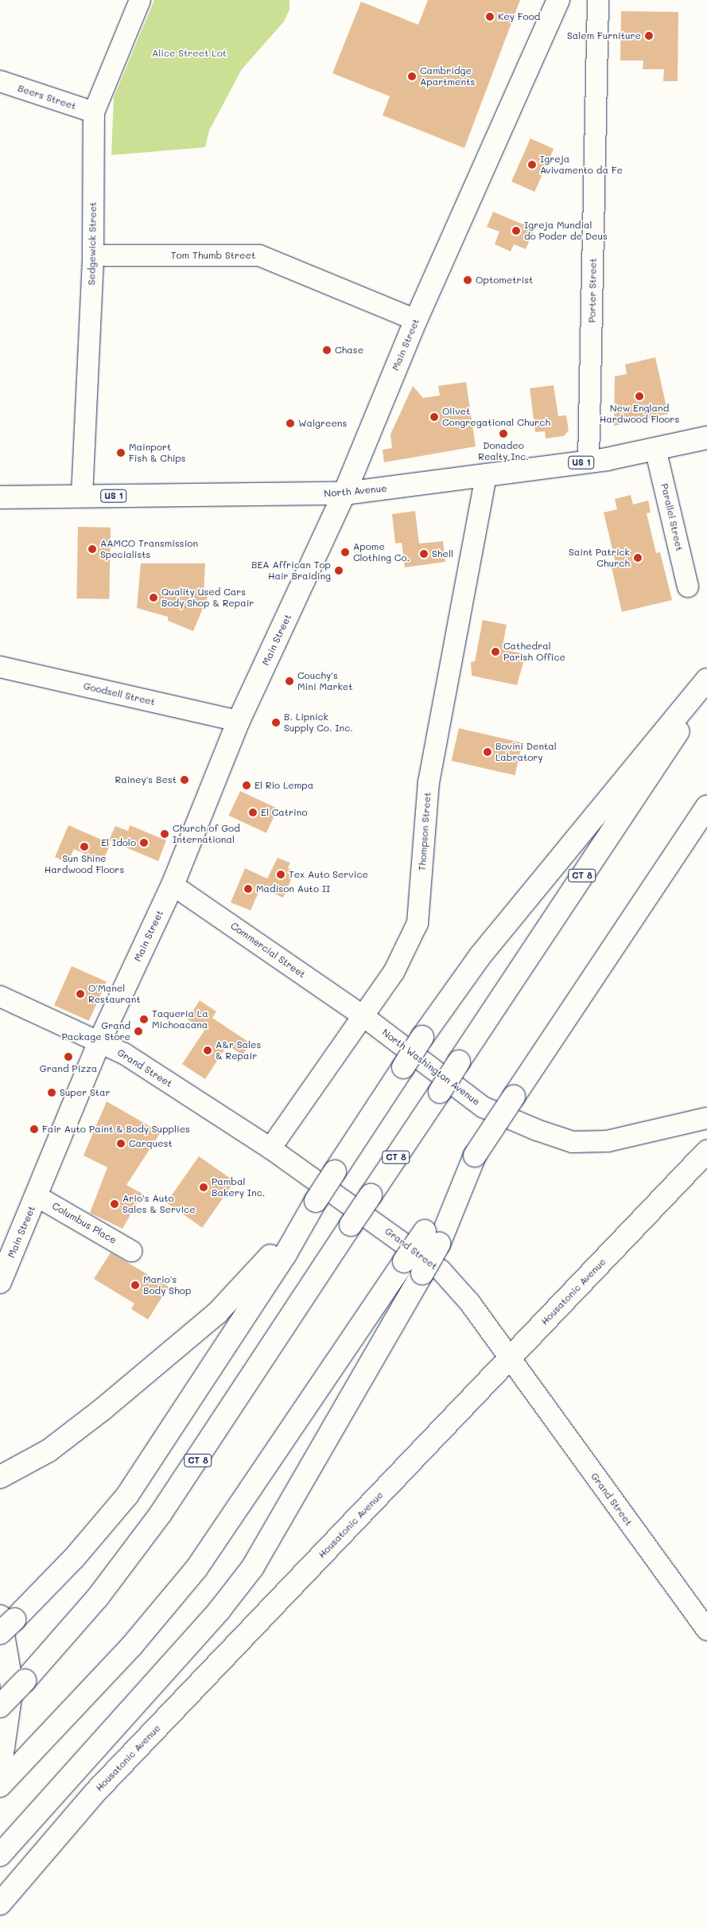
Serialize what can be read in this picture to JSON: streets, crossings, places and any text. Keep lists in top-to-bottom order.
{
  "streets": {
    "main road": [
      "Main Street",
      "US 1",
      "North Avenue",
      "CT 8",
      "Housatonic Avenue"
    ],
    "street": [
      "Beers Street",
      "Sedgewick Street",
      "Tom Thumb Street",
      "Porter Street",
      "Parallel Street",
      "Goodsell Street",
      "Thompson Street",
      "Commercial Street",
      "North Washington Avenue",
      "Grand Street",
      "Columbus Place"
    ]
  },
  "crossings": [
    ["Beers Street", "Sedgewick Street"],
    ["Sedgewick Street", "Tom Thumb Street"],
    ["Sedgewick Street", "North Avenue"],
    ["Tom Thumb Street", "Main Street"],
    ["Porter Street", "North Avenue"],
    ["Main Street", "North Avenue"],
    ["Main Street", "Goodsell Street"],
    ["Main Street", "Commercial Street"],
    ["Main Street", "Grand Street"],
    ["Main Street", "Columbus Place"],
    ["North Avenue", "Parallel Street"],
    ["North Avenue", "Thompson Street"],
    ["Thompson Street", "Commercial Street"],
    ["Thompson Street", "North Washington Avenue"],
    ["Thompson Street", "Grand Street"],
    ["Commercial Street", "North Washington Avenue"],
    ["Grand Street", "Housatonic Avenue"]
  ],
  "parks": ["Alice Street Lot"],
  "places": [
    "Key Food",
    "Salem Furniture",
    "Cambridge Apartments",
    "Igreja Avivamento da Fe",
    "Igreja Mundial do Poder de Deus",
    "Optometrist",
    "Chase",
    "New England Hardwood Floors",
    "Olivet Congregational Church",
    "Walgreens",
    "Donadeo Realty Inc.",
    "Mainport Fish & Chips",
    "AAMCO Transmission Specialists",
    "Apome Clothing Co.",
    "Shell",
    "Saint Patrick Church",
    "BEA Affrican Top Hair Braiding",
    "Quality Used Cars Body Shop & Repair",
    "Cathedral Parish Office",
    "Couchy's Mini Market",
    "B. Lipnick Supply Co. Inc.",
    "Bovini Dental Labratory",
    "Rainey's Best",
    "El Rio Lempa",
    "El Catrino",
    "Church of God International",
    "El Idolo",
    "Sun Shine Hardwood Floors",
    "Tex Auto Service",
    "Madison Auto II",
    "O'Manel Restaurant",
    "Taqueria La Michoacana",
    "Grand Package Store",
    "A&r Sales & Repair",
    "Grand Pizza",
    "Super Star",
    "Fair Auto Paint & Body Supplies",
    "Carquest",
    "Pambal Bakery Inc.",
    "Ario's Auto Sales & Service",
    "Mario's Body Shop"
  ]
}
